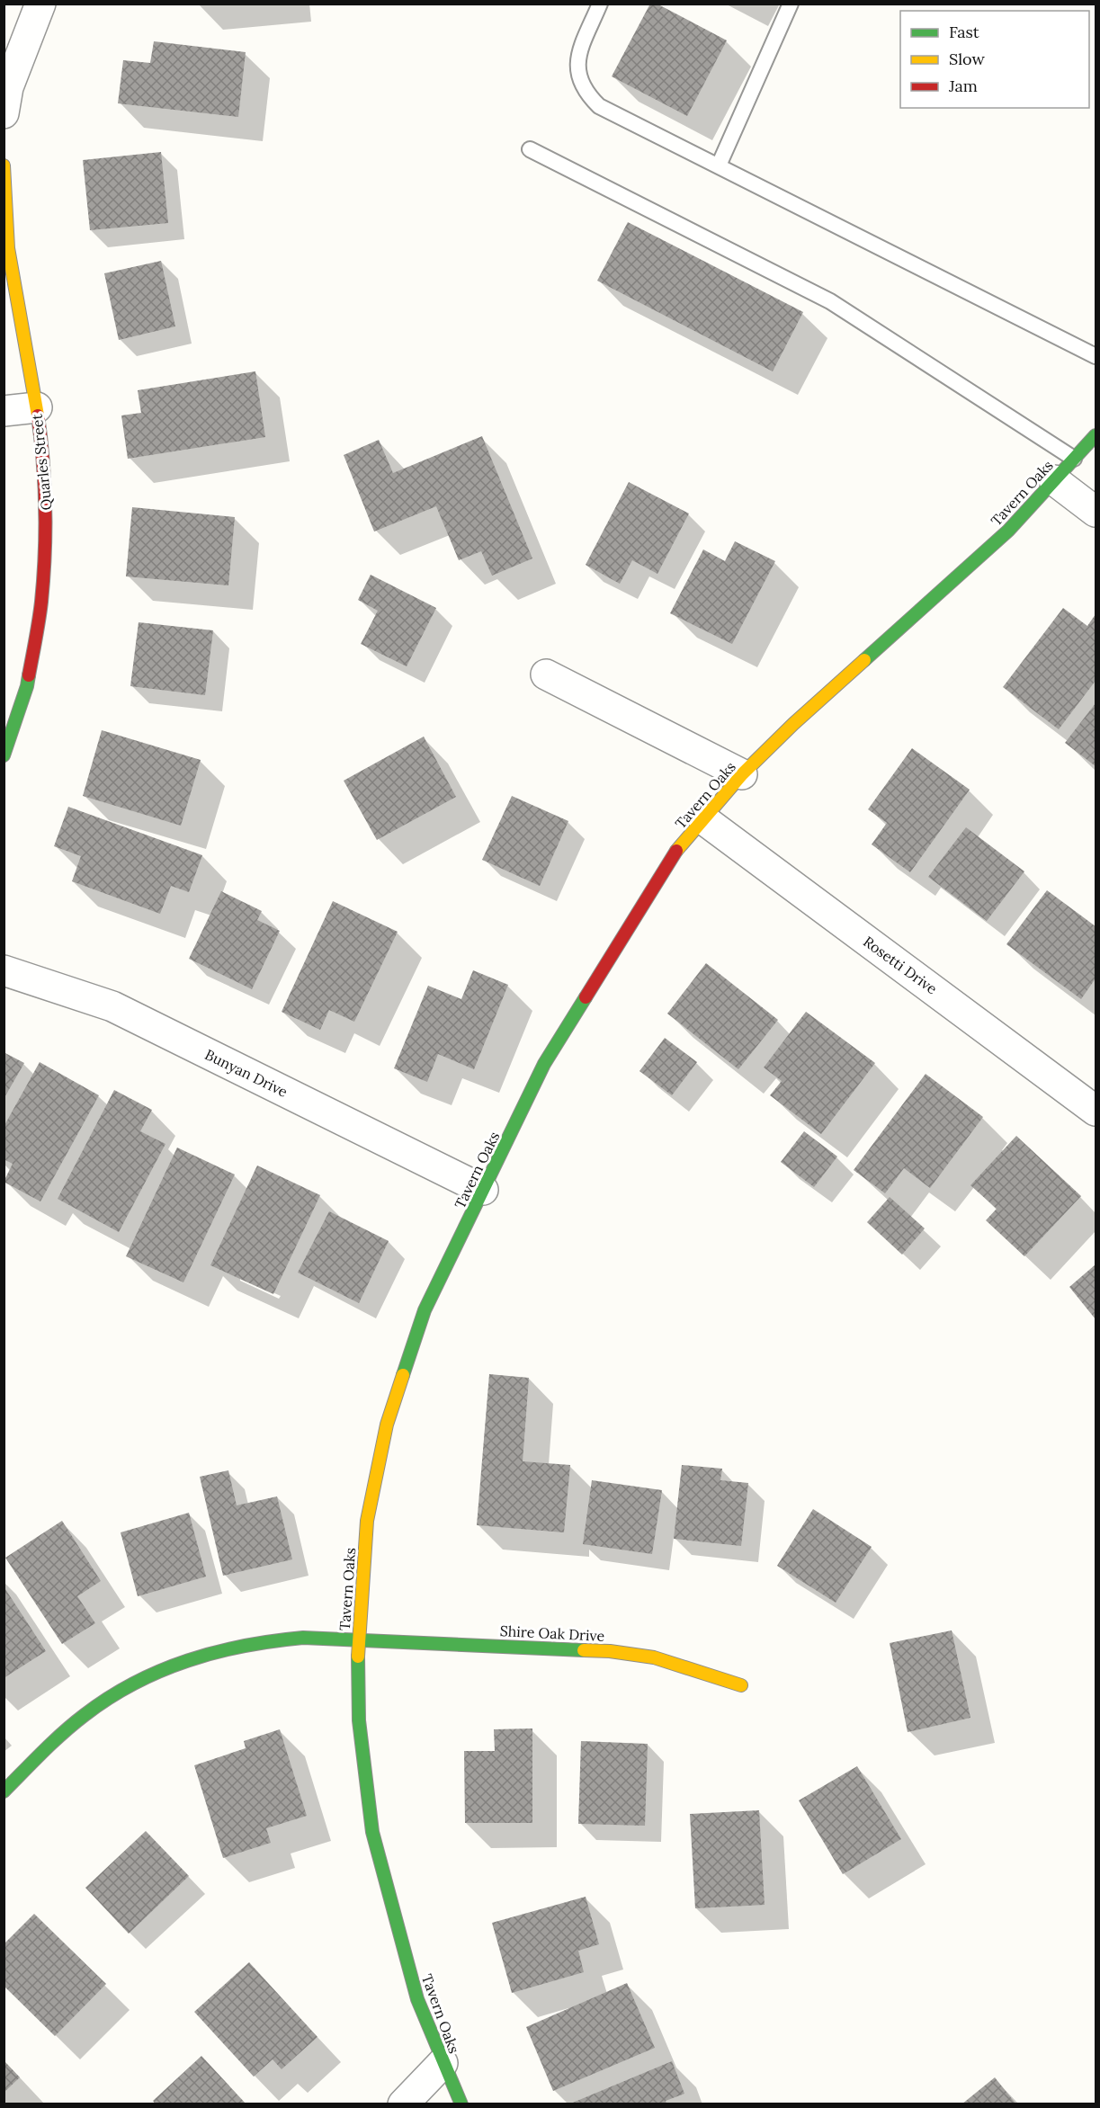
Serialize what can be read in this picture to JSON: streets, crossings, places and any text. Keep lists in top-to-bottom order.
{
  "streets": {
    "street": [
      "Quarles Street",
      "Tavern Oaks",
      "Rosetti Drive",
      "Bunyan Drive",
      "Shire Oak Drive"
    ]
  },
  "crossings": [
    ["Tavern Oaks", "Rosetti Drive"],
    ["Tavern Oaks", "Bunyan Drive"],
    ["Tavern Oaks", "Shire Oak Drive"]
  ],
  "legend": ["Fast", "Slow", "Jam"]
}
